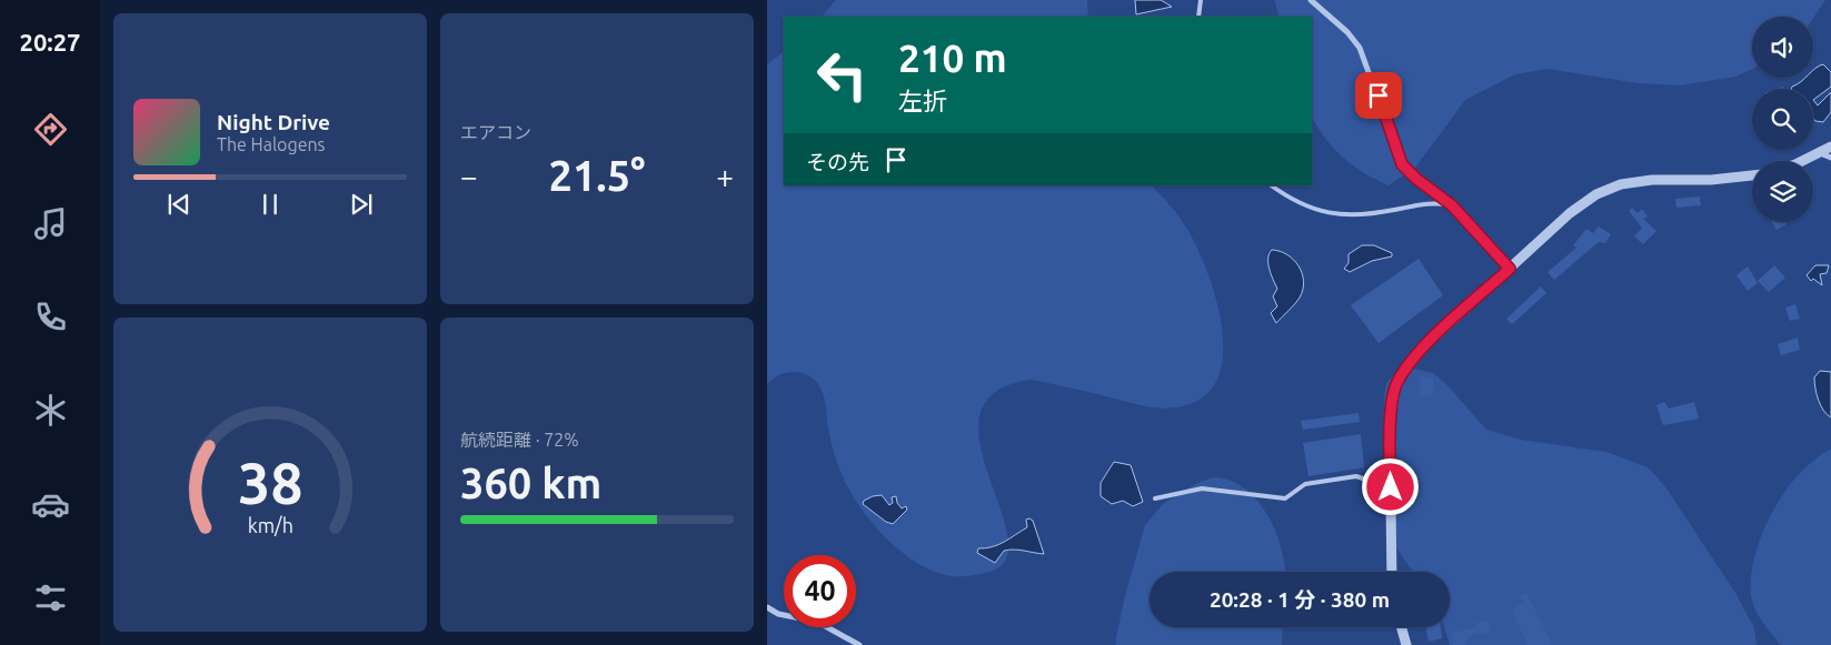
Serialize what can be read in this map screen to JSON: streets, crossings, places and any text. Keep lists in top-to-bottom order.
{
  "page": {
    "tabs": "20:27",
    "tile": [
      "エアコン",
      ["航続距離 · 72%", "360 km"]
    ],
    "turn": ["210 m", "左折"],
    "song": ["Night Drive", "The Halogens"],
    "then": "その先",
    "heat": ["−", "21.5°", "+"],
    "limit": "40",
    "trip": "20:28 · 1 分 · 380 m",
    "gauge": ["38", "km/h"]
  }
}
